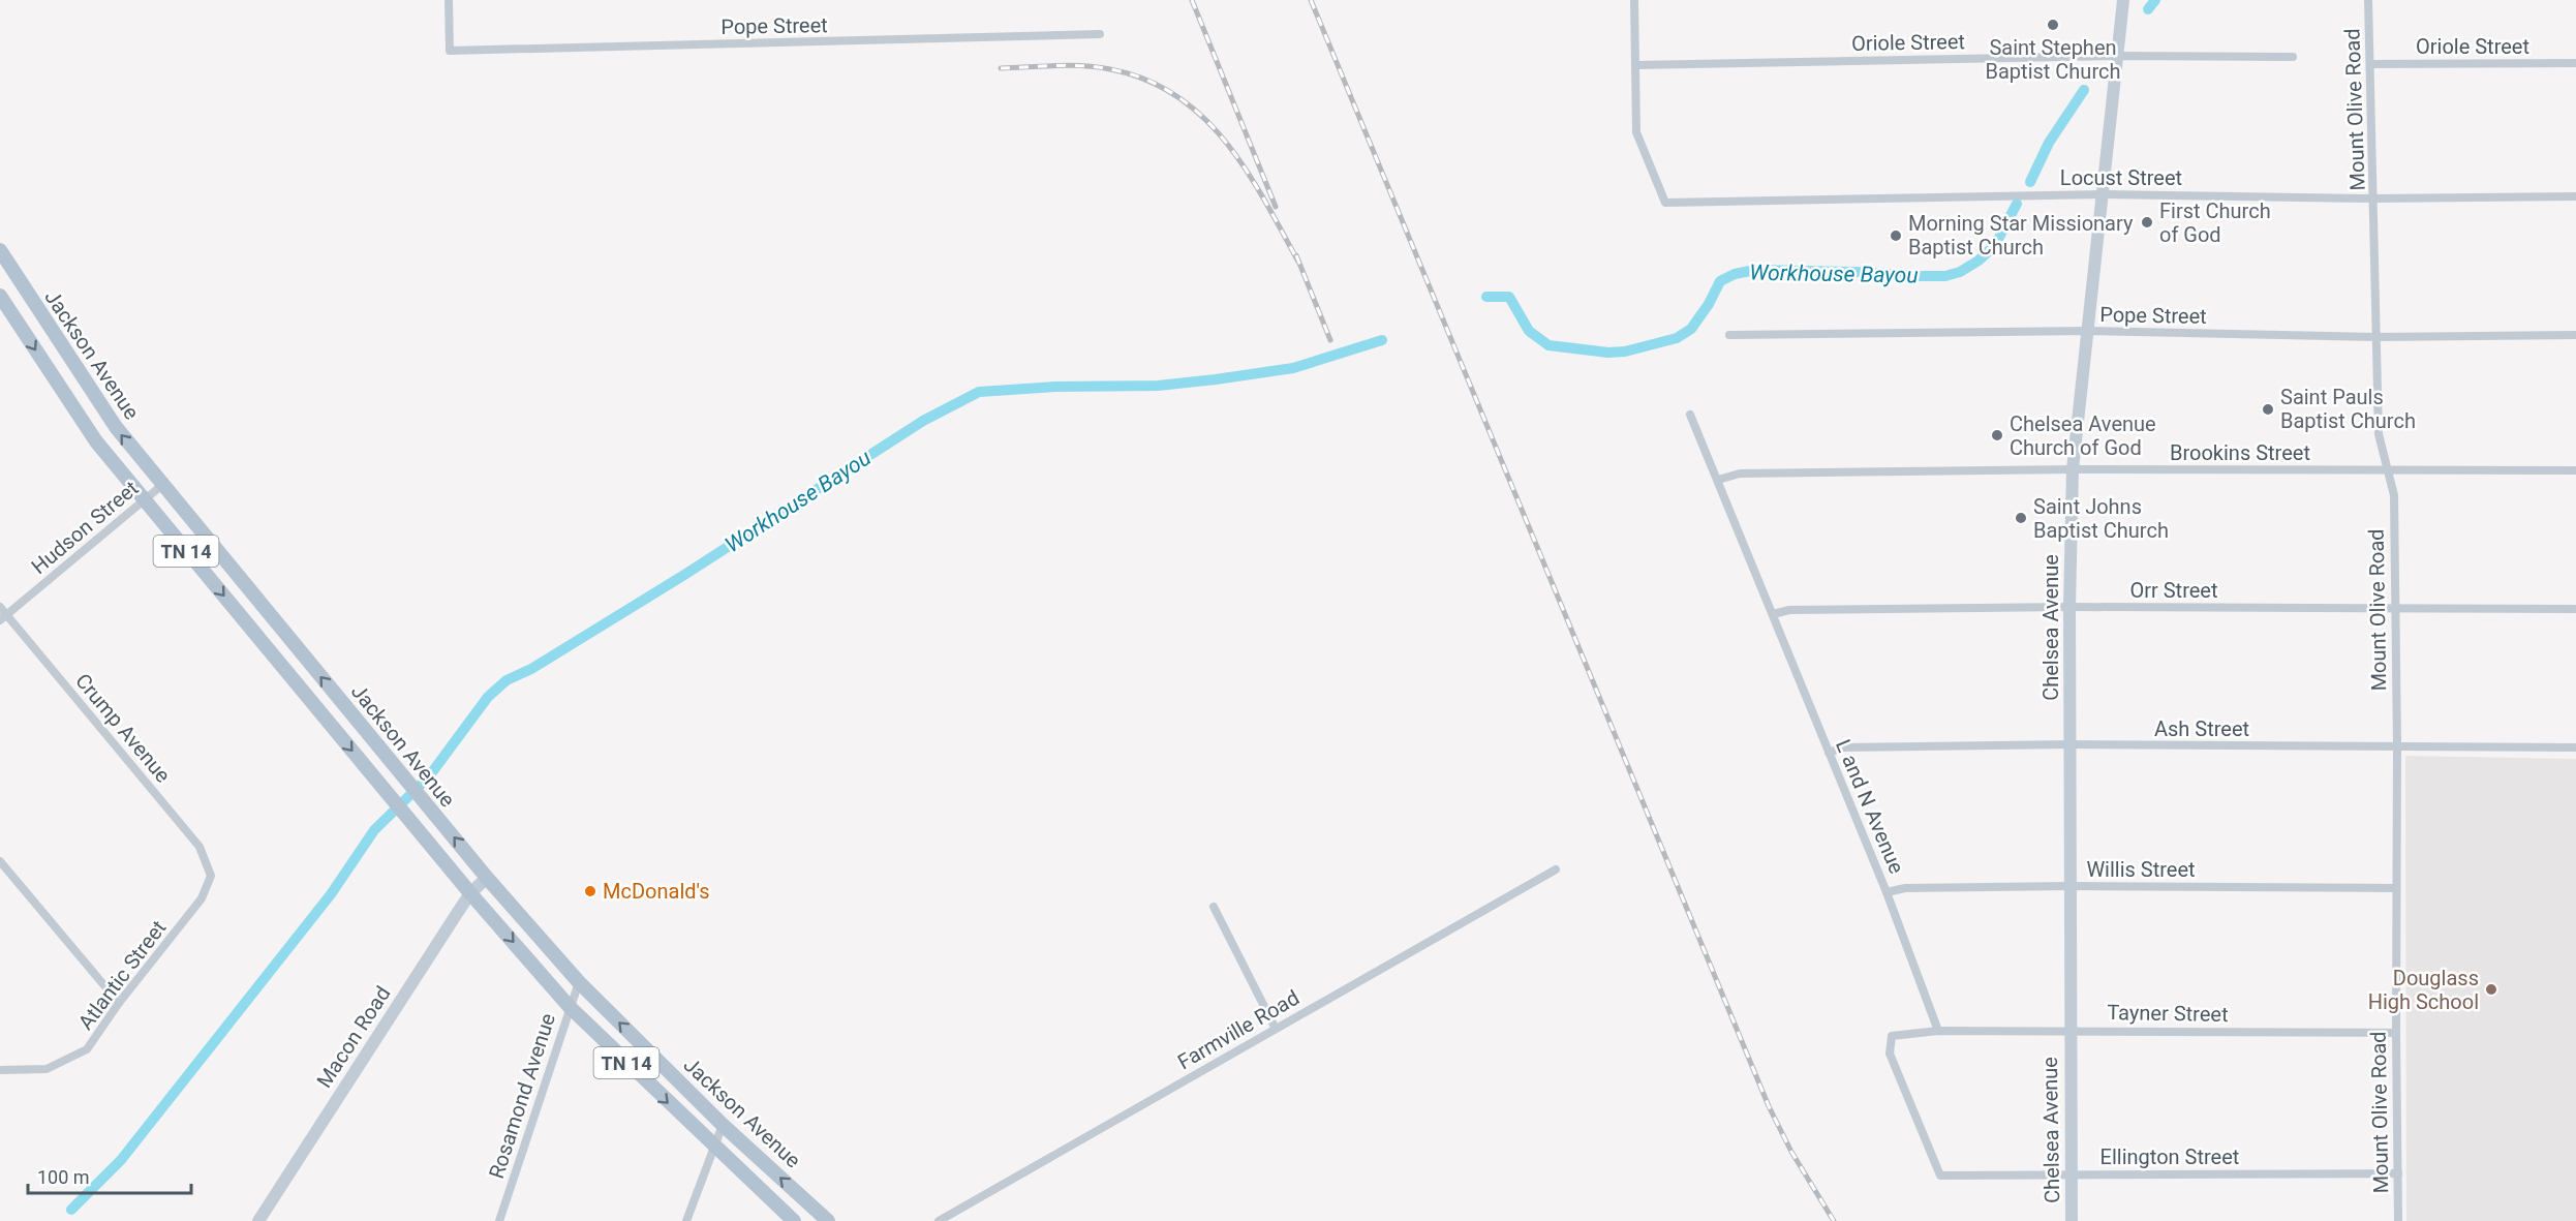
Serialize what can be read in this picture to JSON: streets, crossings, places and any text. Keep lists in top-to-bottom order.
{
  "streets": {
    "main road": [
      "Jackson Avenue",
      "TN 14",
      "Chelsea Avenue",
      "Macon Road"
    ],
    "street": [
      "Pope Street",
      "Oriole Street",
      "Mount Olive Road",
      "Locust Street",
      "Brookins Street",
      "Hudson Street",
      "Orr Street",
      "Crump Avenue",
      "Ash Street",
      "L and N Avenue",
      "Willis Street",
      "Atlantic Street",
      "Tayner Street",
      "Farmville Road",
      "Rosamond Avenue",
      "Ellington Street"
    ]
  },
  "crossings": [
    ["Pope Street", "Mount Olive Road"],
    ["Pope Street", "Chelsea Avenue"],
    ["Oriole Street", "Mount Olive Road"],
    ["Oriole Street", "Locust Street"],
    ["Oriole Street", "Chelsea Avenue"],
    ["Mount Olive Road", "Locust Street"],
    ["Mount Olive Road", "Brookins Street"],
    ["Mount Olive Road", "Orr Street"],
    ["Mount Olive Road", "Ash Street"],
    ["Mount Olive Road", "Willis Street"],
    ["Mount Olive Road", "Tayner Street"],
    ["Mount Olive Road", "Ellington Street"],
    ["Locust Street", "Chelsea Avenue"],
    ["Jackson Avenue", "Hudson Street"],
    ["Jackson Avenue", "Macon Road"],
    ["Jackson Avenue", "Rosamond Avenue"],
    ["Brookins Street", "Chelsea Avenue"],
    ["Brookins Street", "L and N Avenue"],
    ["Hudson Street", "Crump Avenue"],
    ["Orr Street", "Chelsea Avenue"],
    ["Orr Street", "L and N Avenue"],
    ["Chelsea Avenue", "Ash Street"],
    ["Chelsea Avenue", "Willis Street"],
    ["Chelsea Avenue", "Tayner Street"],
    ["Chelsea Avenue", "Ellington Street"],
    ["Crump Avenue", "Atlantic Street"],
    ["Ash Street", "L and N Avenue"],
    ["L and N Avenue", "Willis Street"],
    ["L and N Avenue", "Tayner Street"],
    ["L and N Avenue", "Ellington Street"],
    ["Tayner Street", "Ellington Street"]
  ],
  "water": ["Workhouse Bayou"],
  "places": [
    "Saint Stephen Baptist Church",
    "First Church of God",
    "Morning Star Missionary Baptist Church",
    "Saint Pauls Baptist Church",
    "Chelsea Avenue Church of God",
    "Saint Johns Baptist Church",
    "McDonald's",
    "Douglass High School"
  ],
  "scale_bar": "100 m"
}
